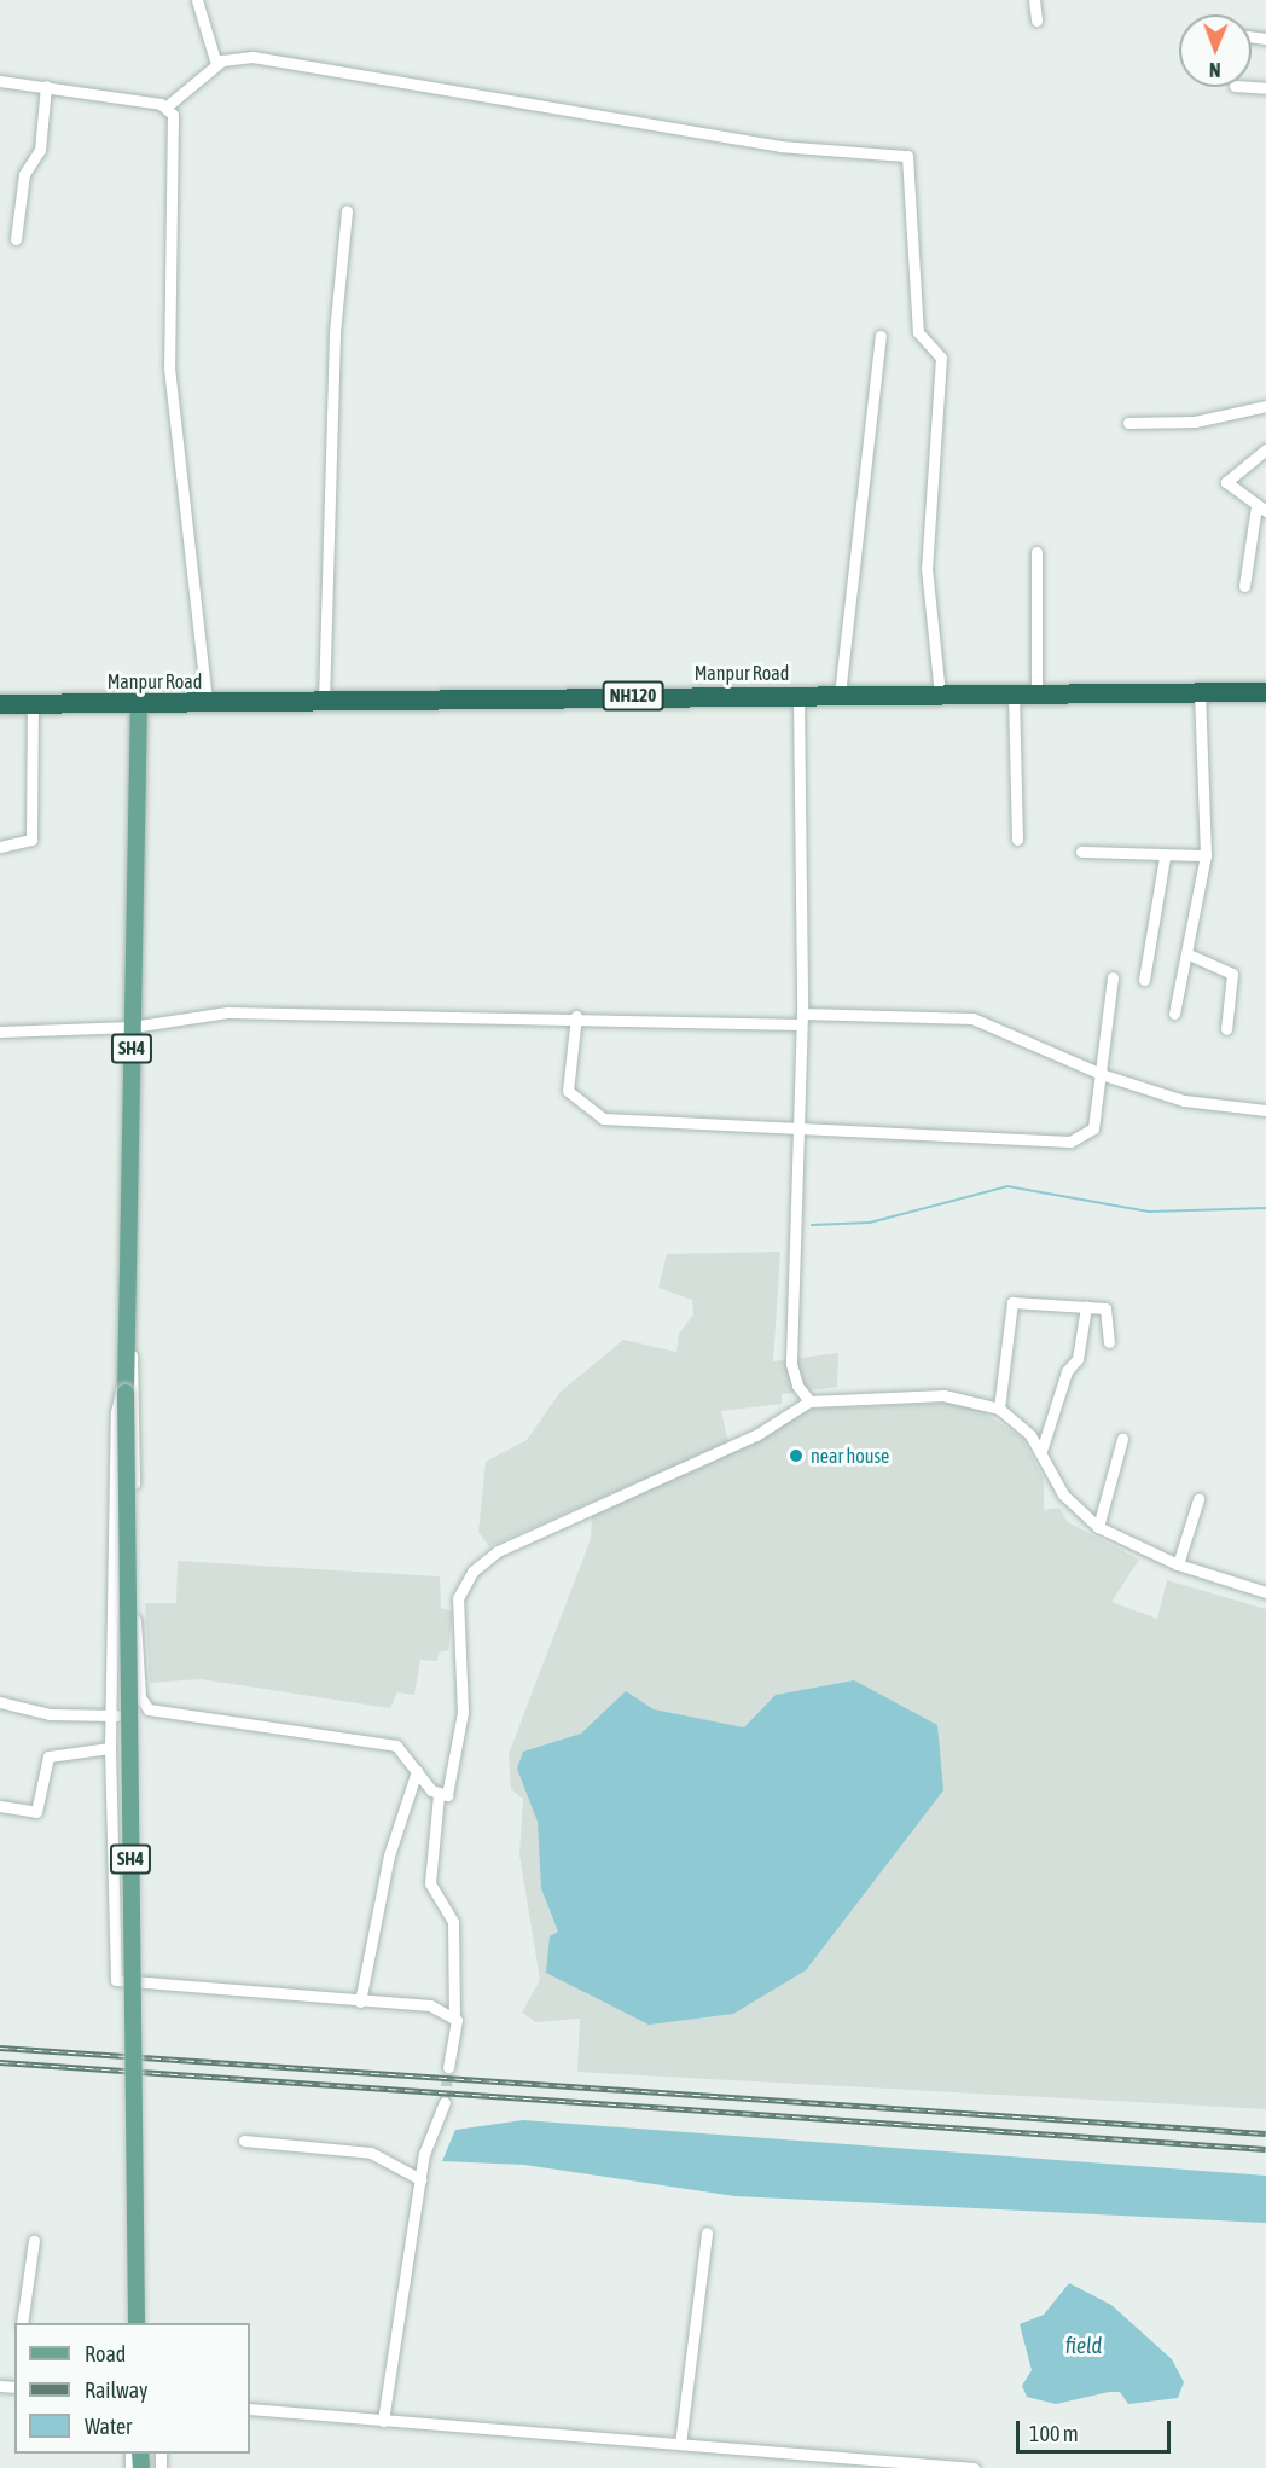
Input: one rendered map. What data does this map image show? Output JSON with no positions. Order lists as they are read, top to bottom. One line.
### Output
{"streets":{"highway":["Manpur Road","NH120"],"main road":["SH4"]},"crossings":[["Manpur Road","SH4"]],"water":["field"],"places":["near house"],"legend":["Road","Railway","Water"],"scale_bar":"100 m","north":"bottom"}
